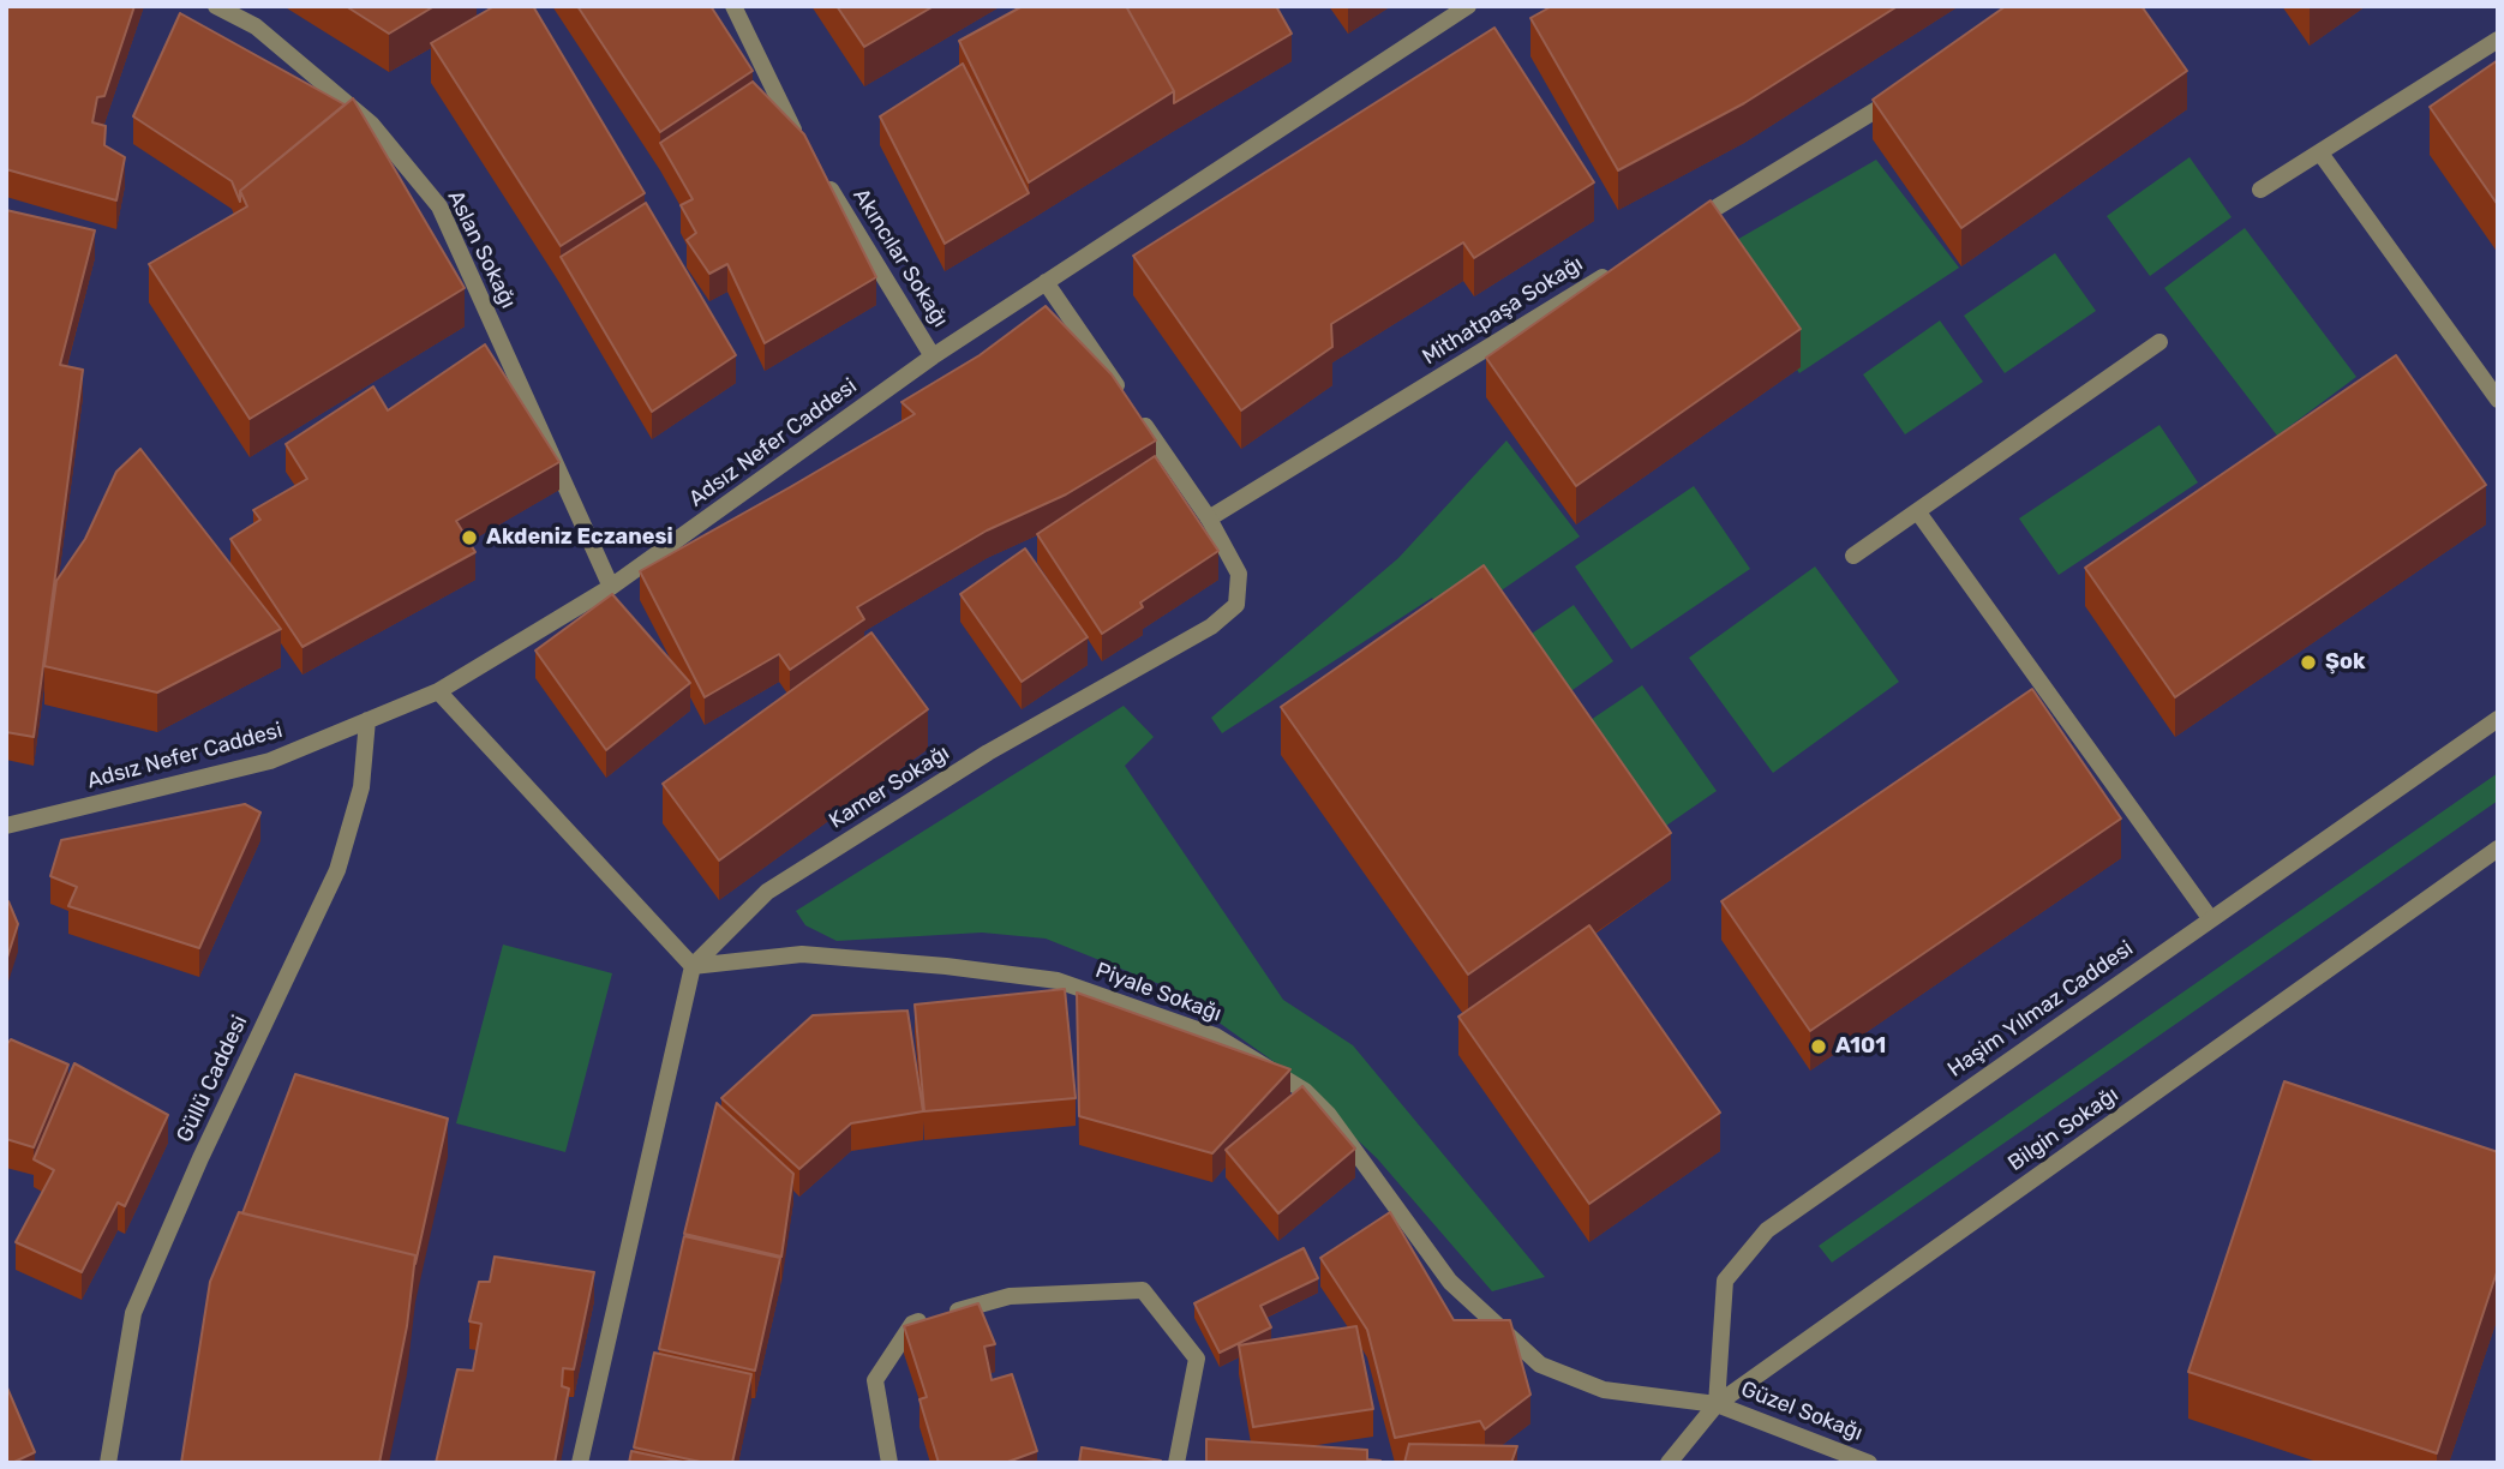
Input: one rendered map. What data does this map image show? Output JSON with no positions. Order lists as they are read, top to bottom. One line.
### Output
{"streets":{"street":["Aslan Sokağı","Akıncılar Sokağı","Mithatpaşa Sokağı","Adsız Nefer Caddesi","Kamer Sokağı","Piyale Sokağı","Haşim Yılmaz Caddesi","Güllü Caddesi","Bilgin Sokağı","Güzel Sokağı"]},"crossings":[["Aslan Sokağı","Adsız Nefer Caddesi"],["Akıncılar Sokağı","Adsız Nefer Caddesi"],["Mithatpaşa Sokağı","Kamer Sokağı"],["Adsız Nefer Caddesi","Kamer Sokağı"],["Adsız Nefer Caddesi","Güllü Caddesi"],["Kamer Sokağı","Piyale Sokağı"],["Piyale Sokağı","Haşim Yılmaz Caddesi"],["Piyale Sokağı","Bilgin Sokağı"],["Piyale Sokağı","Güzel Sokağı"],["Haşim Yılmaz Caddesi","Bilgin Sokağı"],["Haşim Yılmaz Caddesi","Güzel Sokağı"],["Bilgin Sokağı","Güzel Sokağı"]],"places":["Akdeniz Eczanesi","Şok","A101"]}
